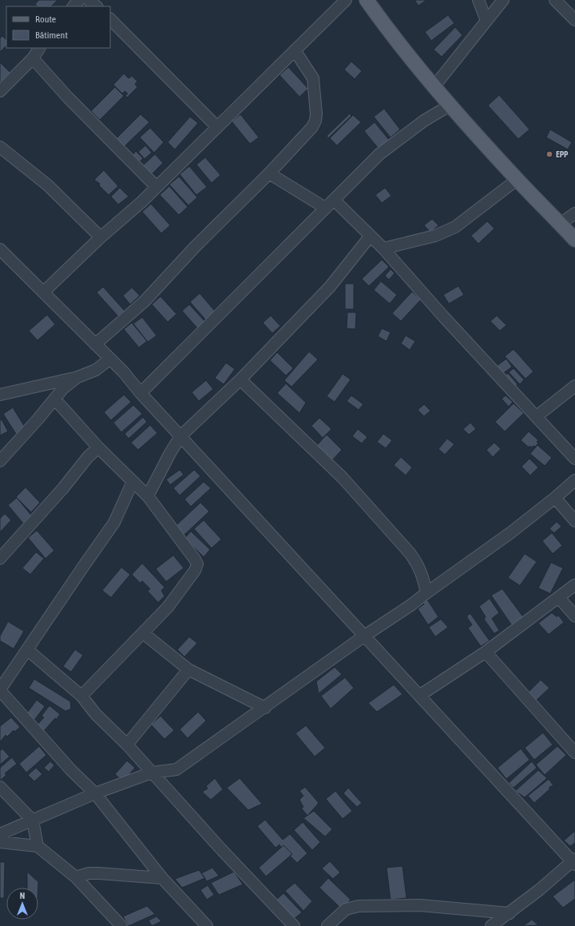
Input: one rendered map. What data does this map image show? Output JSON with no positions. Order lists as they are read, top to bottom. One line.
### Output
{"places":["EPP"],"legend":["Route","Bâtiment"],"north":"top"}
